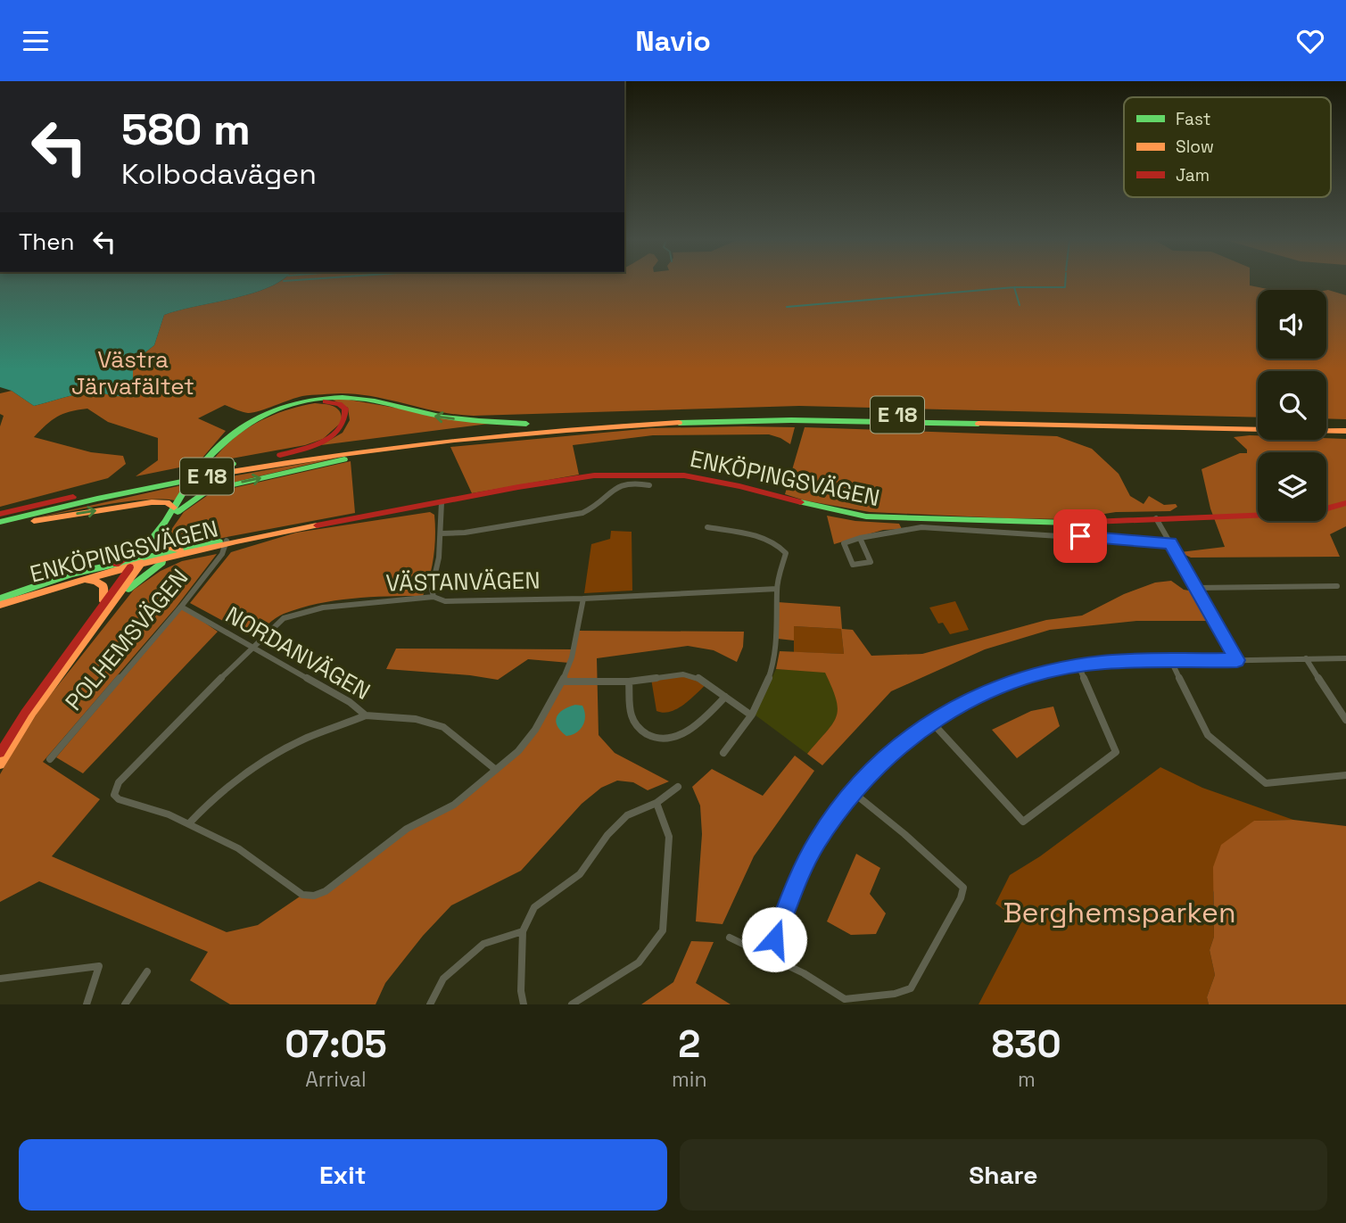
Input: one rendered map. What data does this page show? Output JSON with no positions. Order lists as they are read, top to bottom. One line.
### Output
{"streets":{"main road":["E 18","ENKÖPINGSVÄGEN"],"street":["VÄSTANVÄGEN","POLHEMSVÄGEN","NORDANVÄGEN"]},"crossings":[["ENKÖPINGSVÄGEN","POLHEMSVÄGEN"],["VÄSTANVÄGEN","NORDANVÄGEN"],["POLHEMSVÄGEN","NORDANVÄGEN"]],"parks":["Västra Järvafältet","Berghemsparken"],"legend":["Fast","Slow","Jam"],"page":{"header":"Navio","turn":["580 m","Kolbodavägen"],"then":"Then","eta":["07:05","Arrival","2","min","830","m"],"buttons":["Exit","Share"]}}
